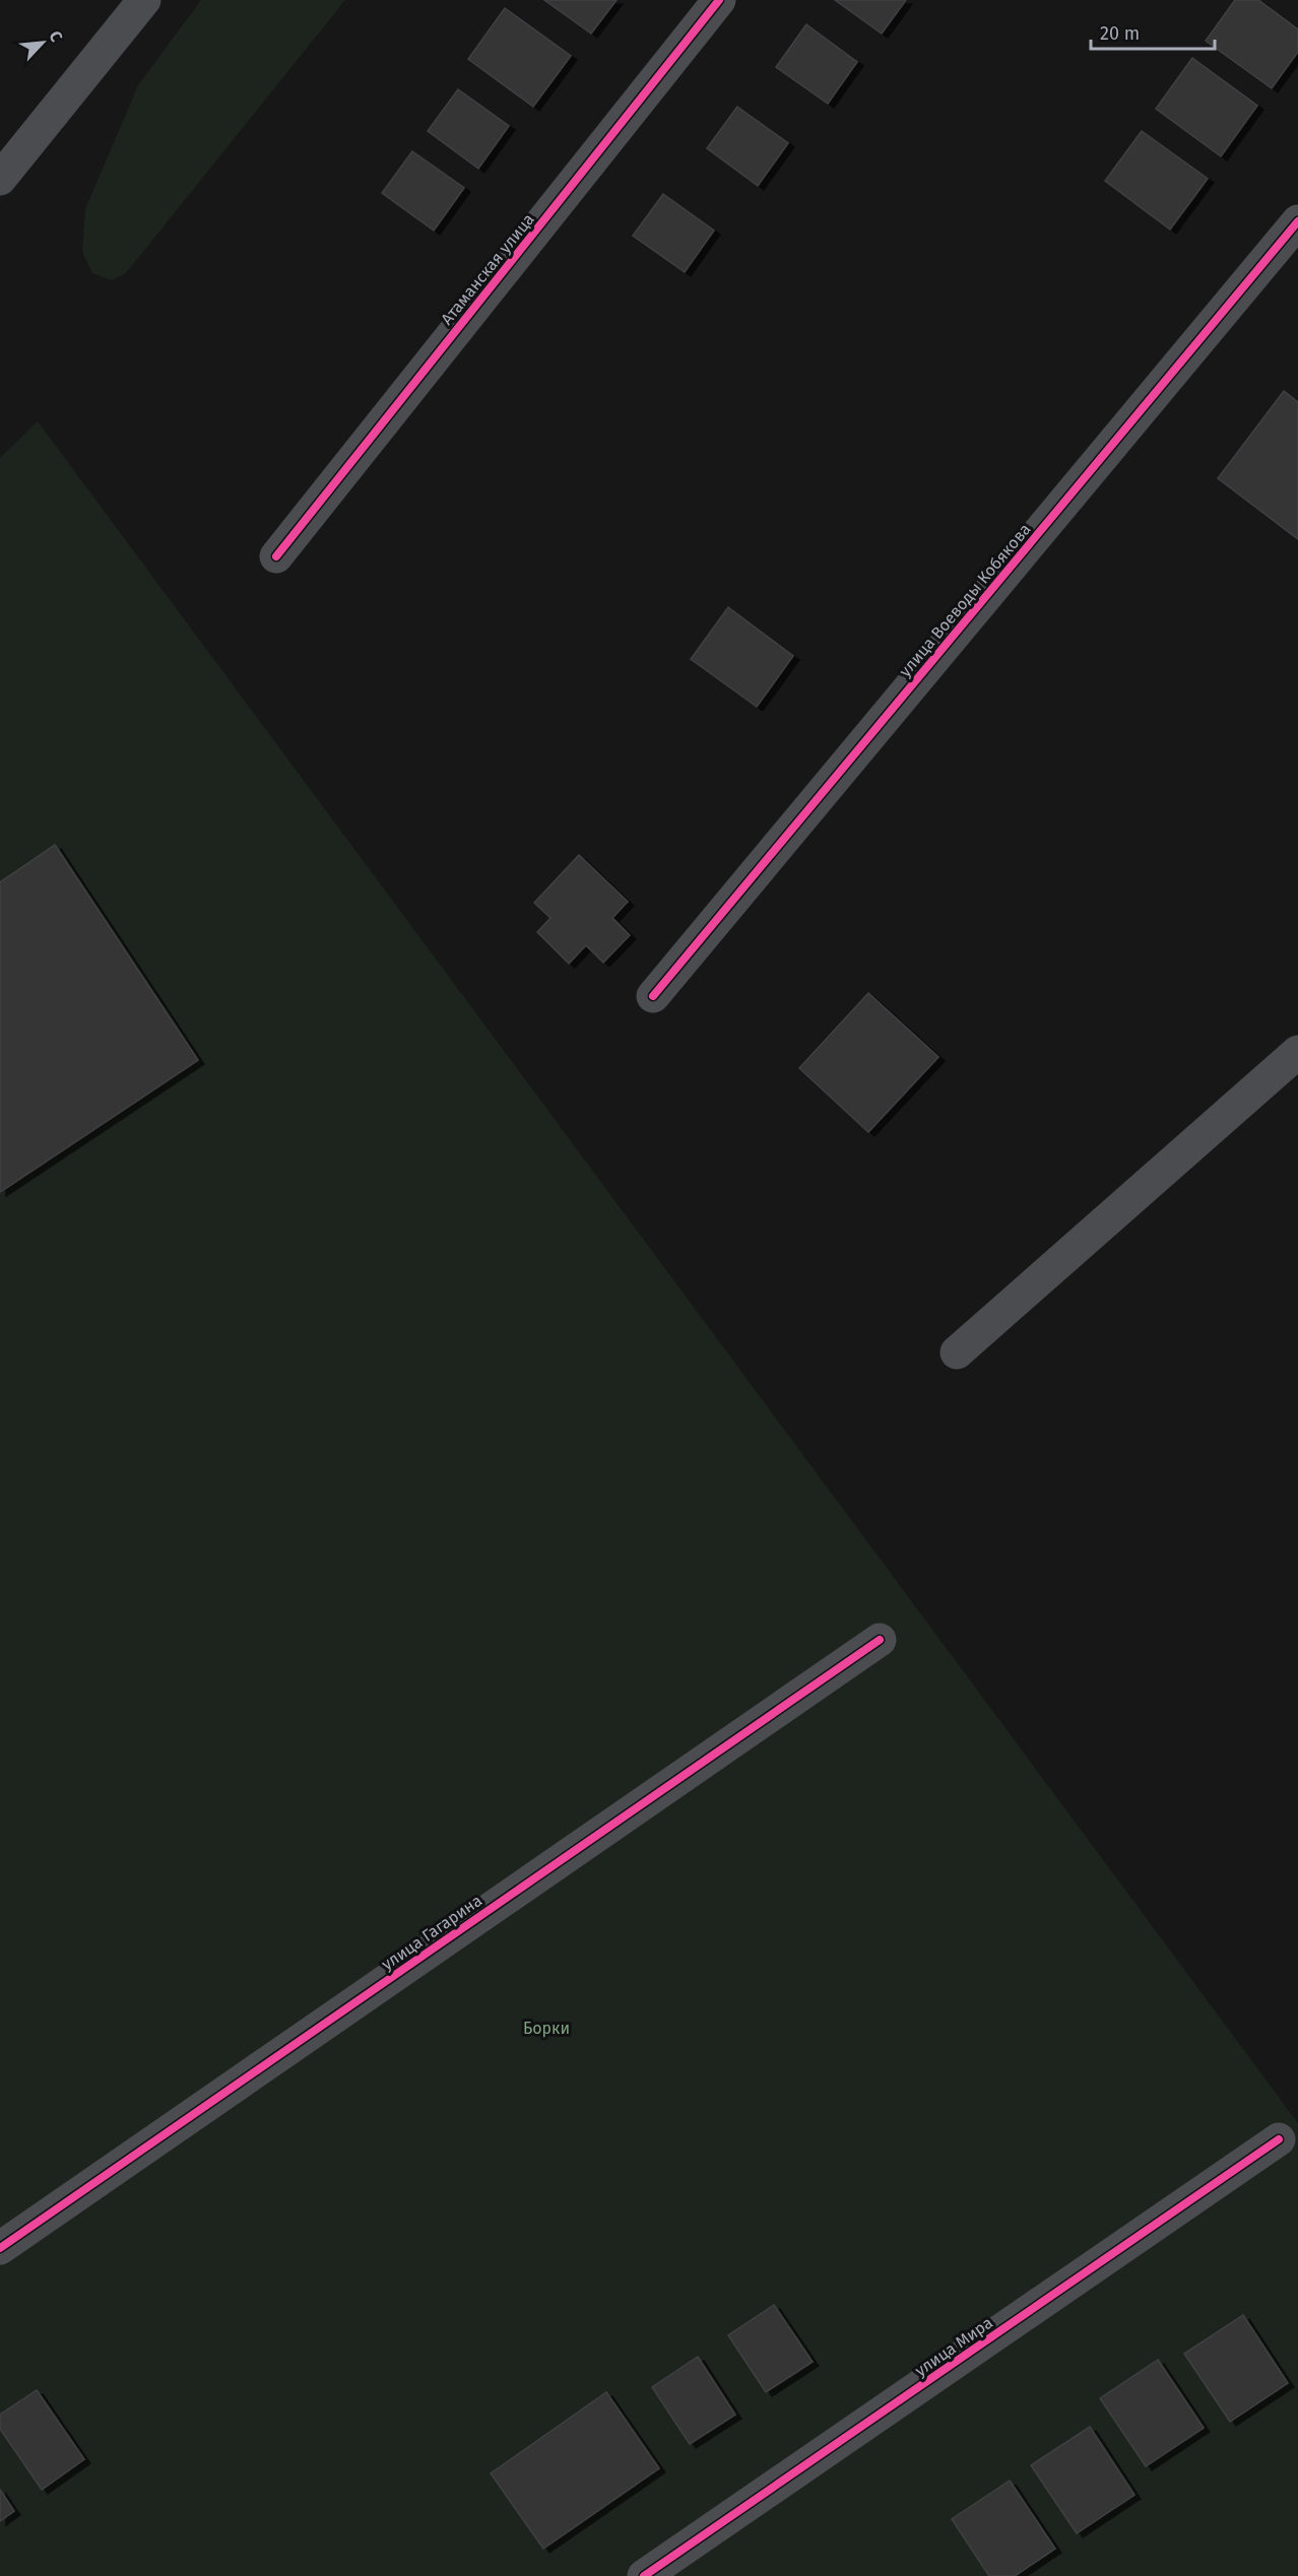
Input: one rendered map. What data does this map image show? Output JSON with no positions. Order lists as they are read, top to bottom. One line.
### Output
{"streets":{"street":["Атаманская улица","улица Воеводы Кобякова","улица Гагарина","улица Мира"]},"parks":["Борки"],"scale_bar":"20 m","north":"top right"}
